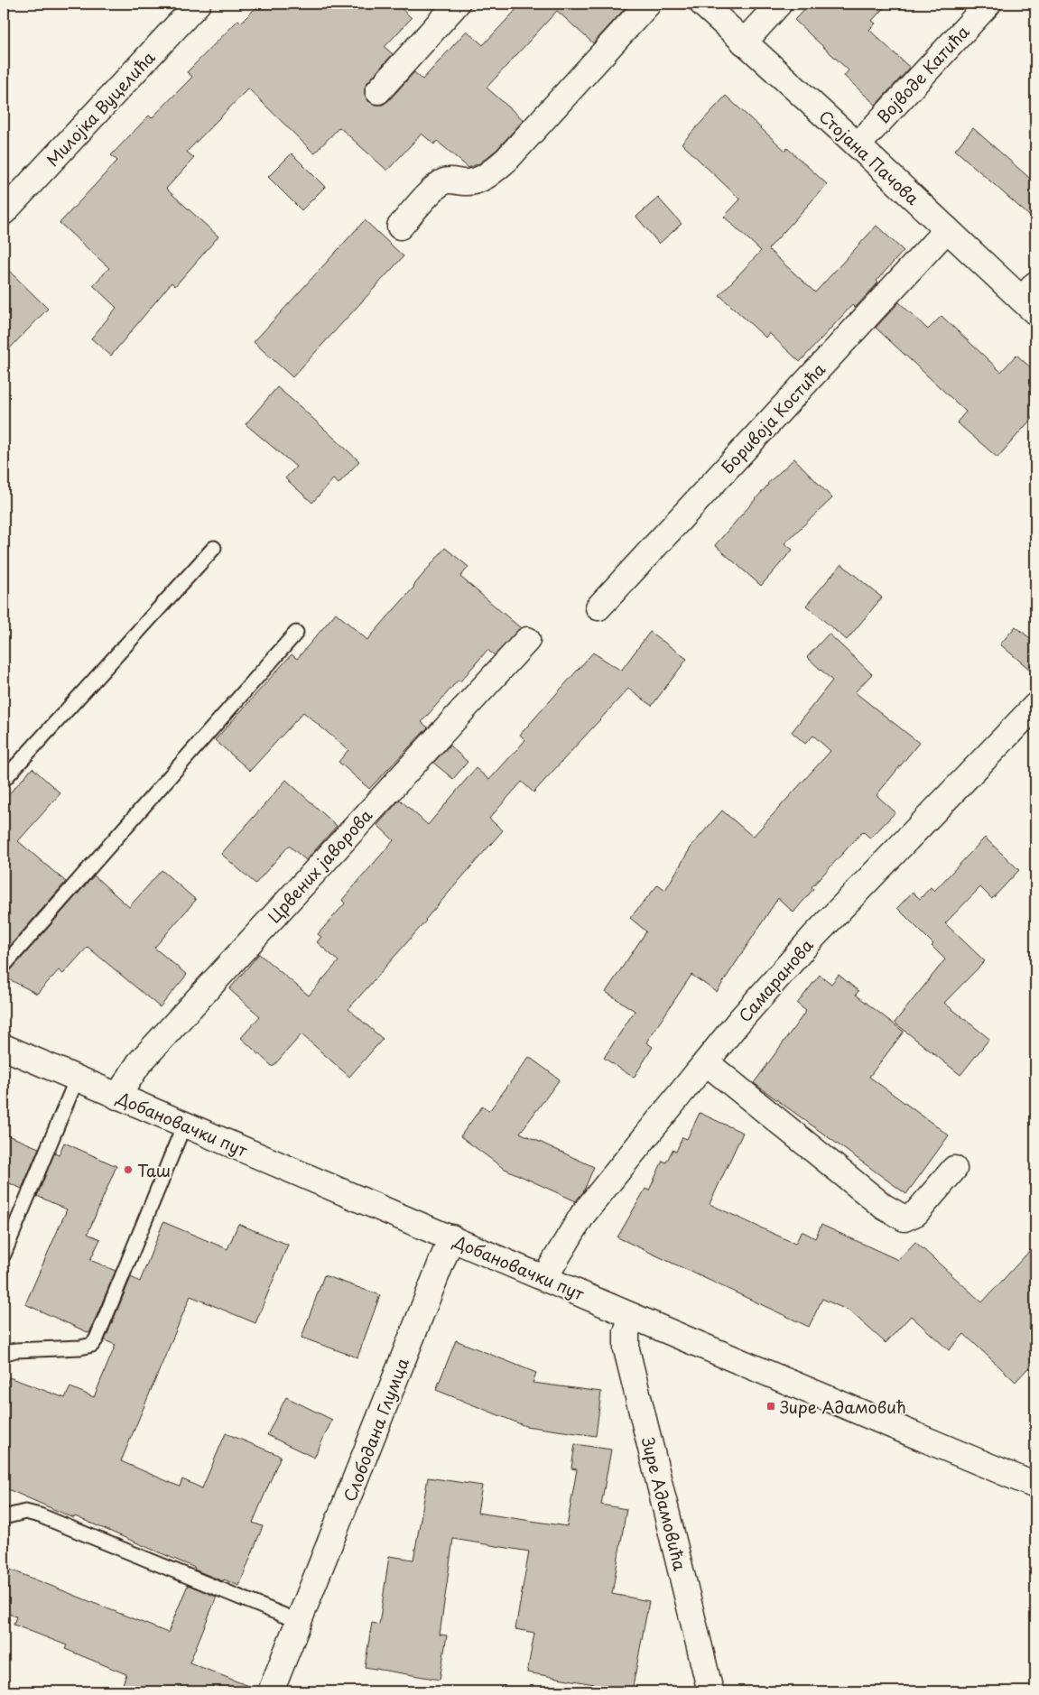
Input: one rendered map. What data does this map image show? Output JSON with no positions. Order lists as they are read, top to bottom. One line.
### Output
{"streets":{"street":["Војводе Катића","Милојка Вуцелића","Стојана Пачова","Боривоја Костића","Црвених јаворова","Самаранова","Добановачки пут","Слободана Глумца","Зире Адамовића"]},"crossings":[["Војводе Катића","Стојана Пачова"],["Стојана Пачова","Боривоја Костића"],["Црвених јаворова","Добановачки пут"],["Самаранова","Добановачки пут"],["Добановачки пут","Слободана Глумца"],["Добановачки пут","Зире Адамовића"]],"places":{"other":["Таш"],"transit":["Зире Адамовић"]}}
